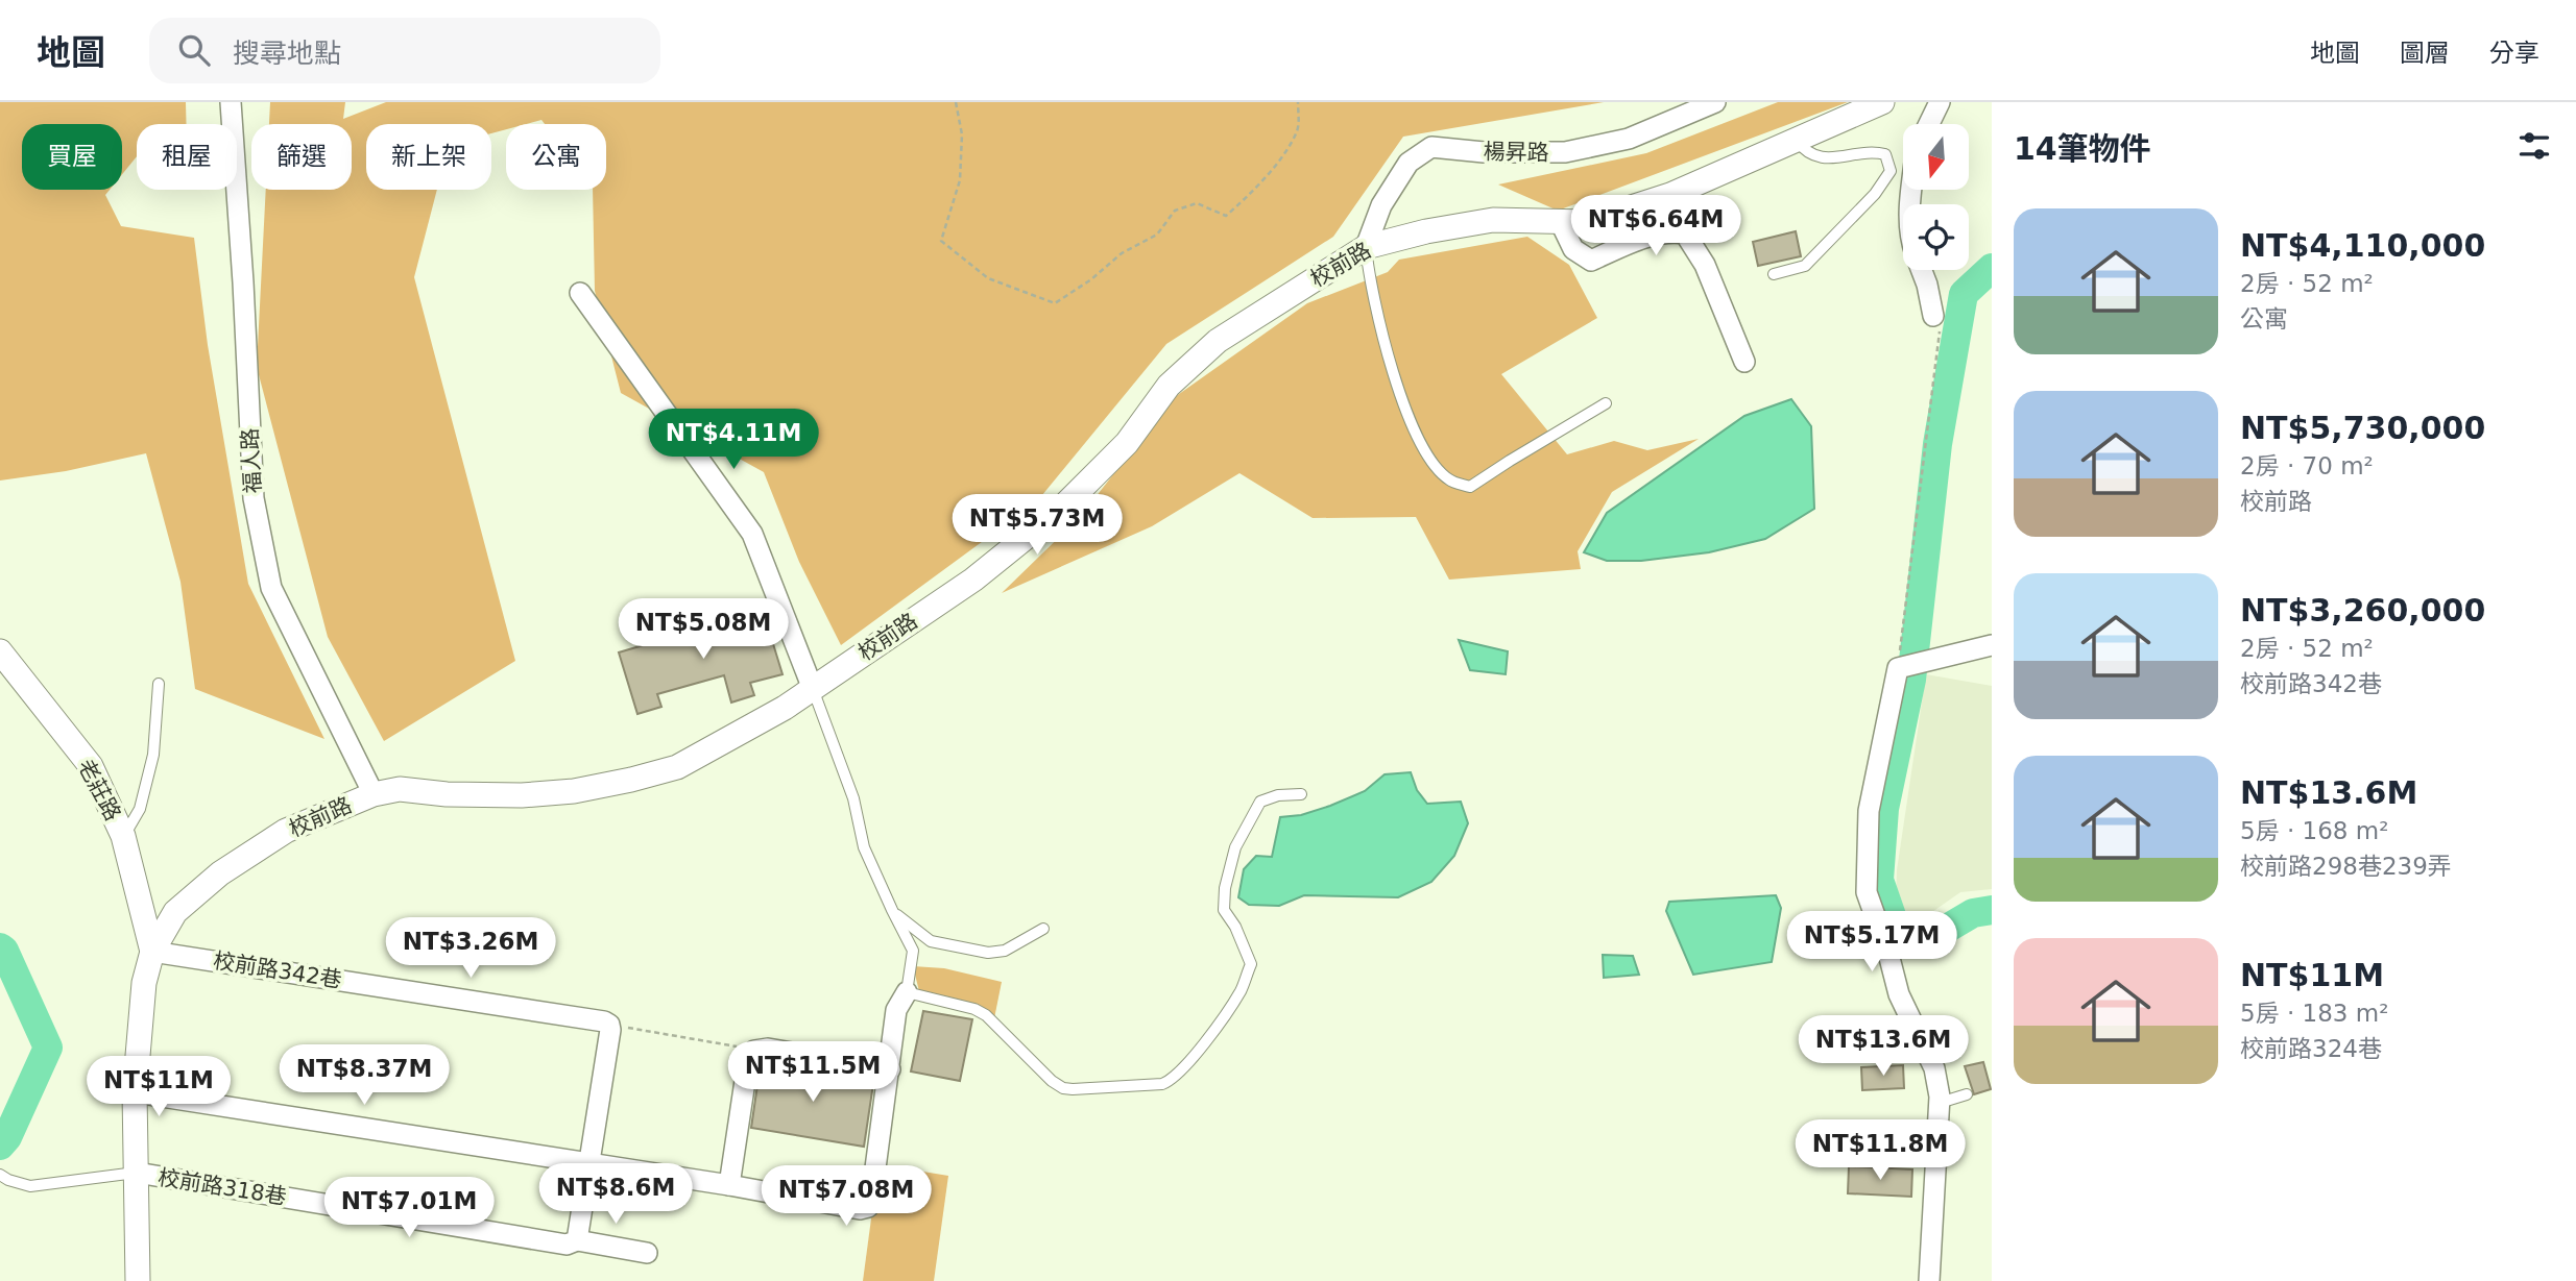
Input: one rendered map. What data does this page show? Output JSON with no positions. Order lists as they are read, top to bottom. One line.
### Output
{"streets":{"street":["楊昇路","校前路","福人路","老莊路","校前路342巷","校前路318巷"]},"crossings":[["楊昇路","校前路"],["校前路","福人路"],["校前路","老莊路"],["校前路","校前路342巷"],["校前路","校前路318巷"],["老莊路","校前路342巷"]],"north":"bottom","page":{"header":"地圖","search":"搜尋地點","nav":["地圖","圖層","分享"],"heading":"14筆物件","chip":["買屋","租屋","篩選","新上架","公寓"],"list":[{"name":"NT$4,110,000","note":"2房 · 52 m² · 公寓"},{"name":"NT$5,730,000","note":"2房 · 70 m² · 校前路"},{"name":"NT$3,260,000","note":"2房 · 52 m² · 校前路342巷"},{"name":"NT$13.6M","note":"5房 · 168 m² · 校前路298巷239弄"},{"name":"NT$11M","note":"5房 · 183 m² · 校前路324巷"}],"price":["NT$6.64M","NT$4.11M","NT$5.73M","NT$5.08M","NT$5.17M","NT$3.26M","NT$13.6M","NT$11.5M","NT$8.37M","NT$11M","NT$11.8M","NT$8.6M","NT$7.08M","NT$7.01M"]}}
